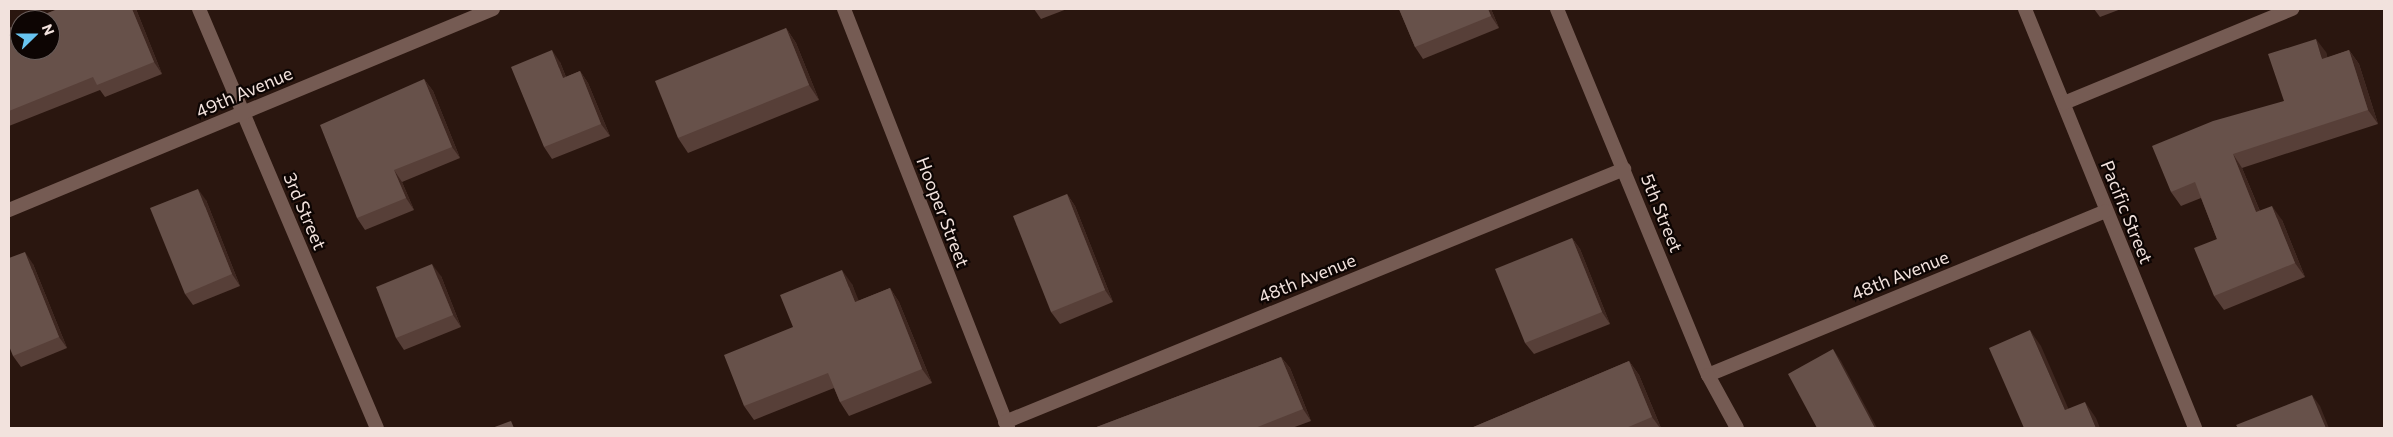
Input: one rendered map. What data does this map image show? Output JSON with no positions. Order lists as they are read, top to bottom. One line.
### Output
{"streets":{"street":["49th Avenue","3rd Street","Hooper Street","Pacific Street","5th Street","48th Avenue"]},"crossings":[["49th Avenue","3rd Street"],["Hooper Street","48th Avenue"],["Pacific Street","48th Avenue"],["5th Street","48th Avenue"]],"north":"right"}
